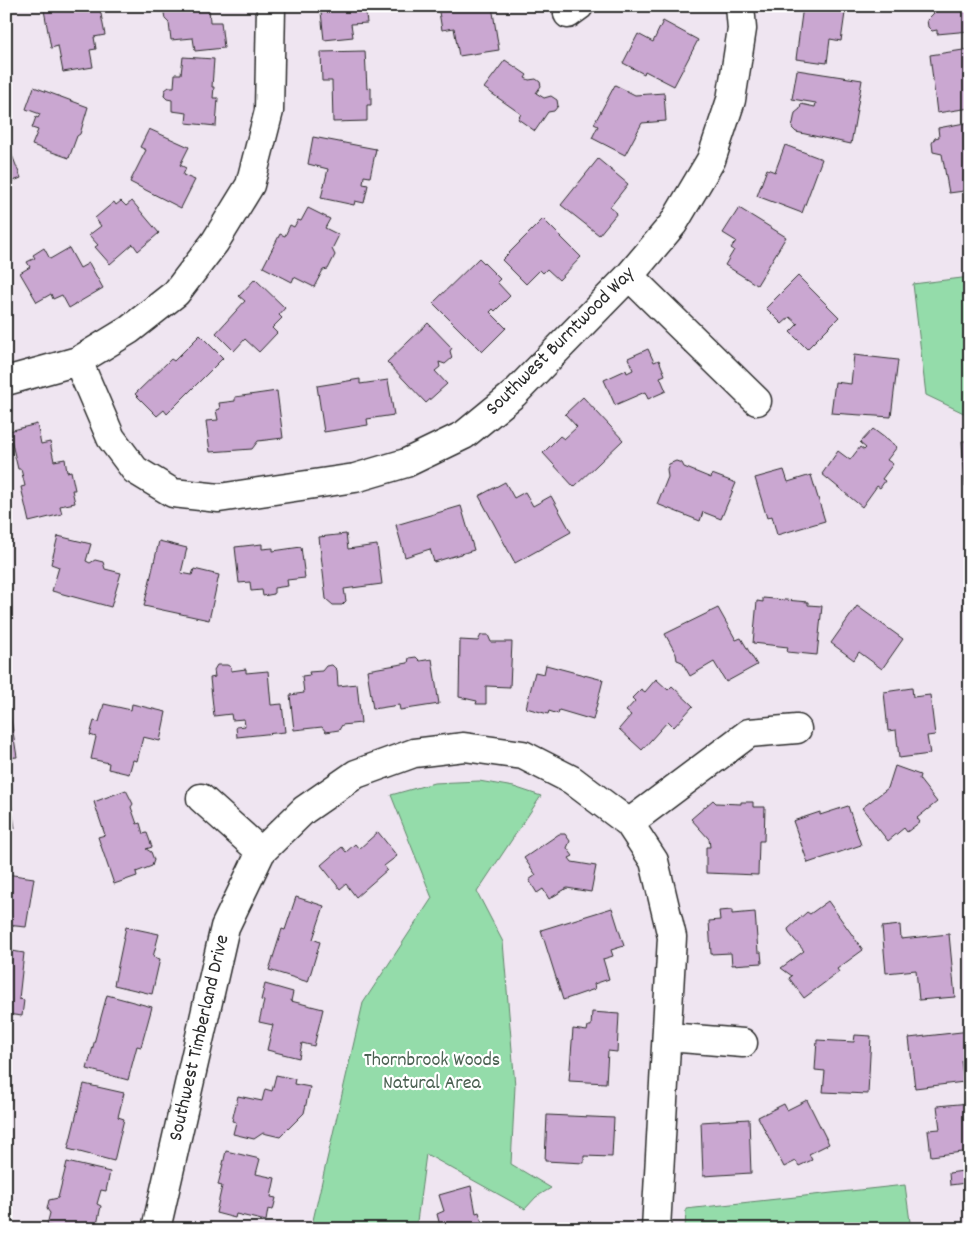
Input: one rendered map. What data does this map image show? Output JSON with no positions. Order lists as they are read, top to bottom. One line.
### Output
{"streets":{"street":["Southwest Burntwood Way","Southwest Timberland Drive"]},"parks":["Thornbrook Woods Natural Area"]}
